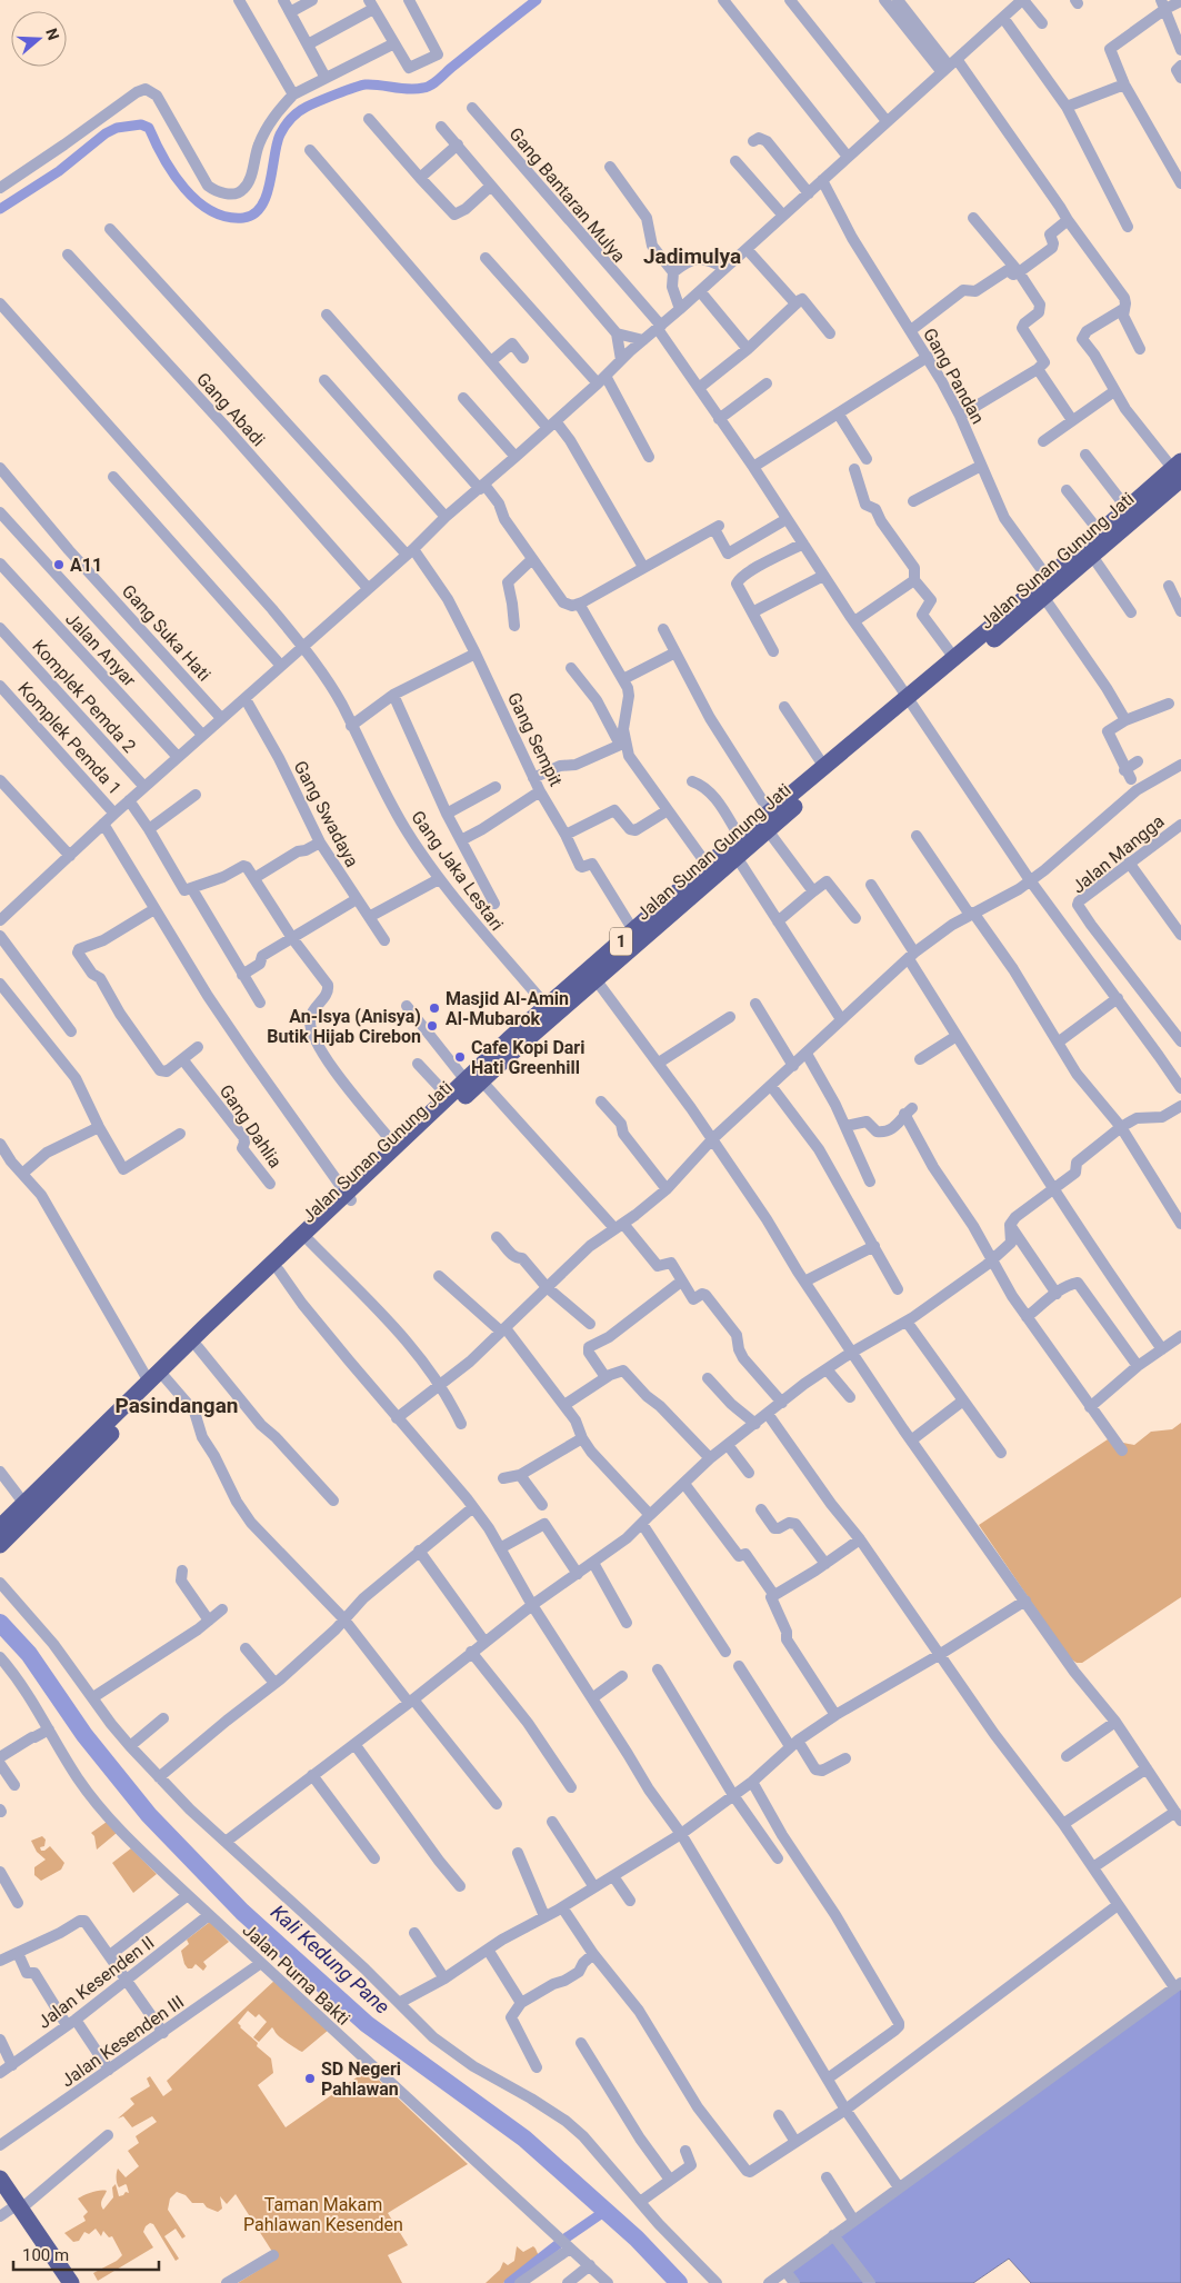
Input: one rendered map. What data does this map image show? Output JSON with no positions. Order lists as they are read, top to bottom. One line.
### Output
{"streets":{"highway":["Jalan Sunan Gunung Jati","1"],"street":["Gang Bantaran Mulya","Gang Pandan","Gang Abadi","Gang Suka Hati","Jalan Anyar","Komplek Pemda 2","Komplek Pemda 1","Gang Sempit","Gang Swadaya","Jalan Mangga","Gang Jaka Lestari","Gang Dahlia","Jalan Purna Bakti","Jalan Kesenden II","Jalan Kesenden III"]},"crossings":[["Gang Bantaran Mulya","Jalan Sunan Gunung Jati"],["Gang Bantaran Mulya","1"],["Gang Pandan","Jalan Sunan Gunung Jati"],["Gang Pandan","1"],["Jalan Sunan Gunung Jati","1"],["Gang Sempit","1"],["Gang Jaka Lestari","1"],["Jalan Purna Bakti","Jalan Kesenden II"],["Jalan Purna Bakti","Jalan Kesenden III"]],"districts":["Jadimulya","Pasindangan"],"water":["Kali Kedung Pane"],"parks":["Taman Makam Pahlawan Kesenden"],"places":["A11","Masjid Al-Amin Al-Mubarok","An-Isya (Anisya) Butik Hijab Cirebon","Cafe Kopi Dari Hati Greenhill","SD Negeri Pahlawan"],"scale_bar":"100 m","north":"right"}
